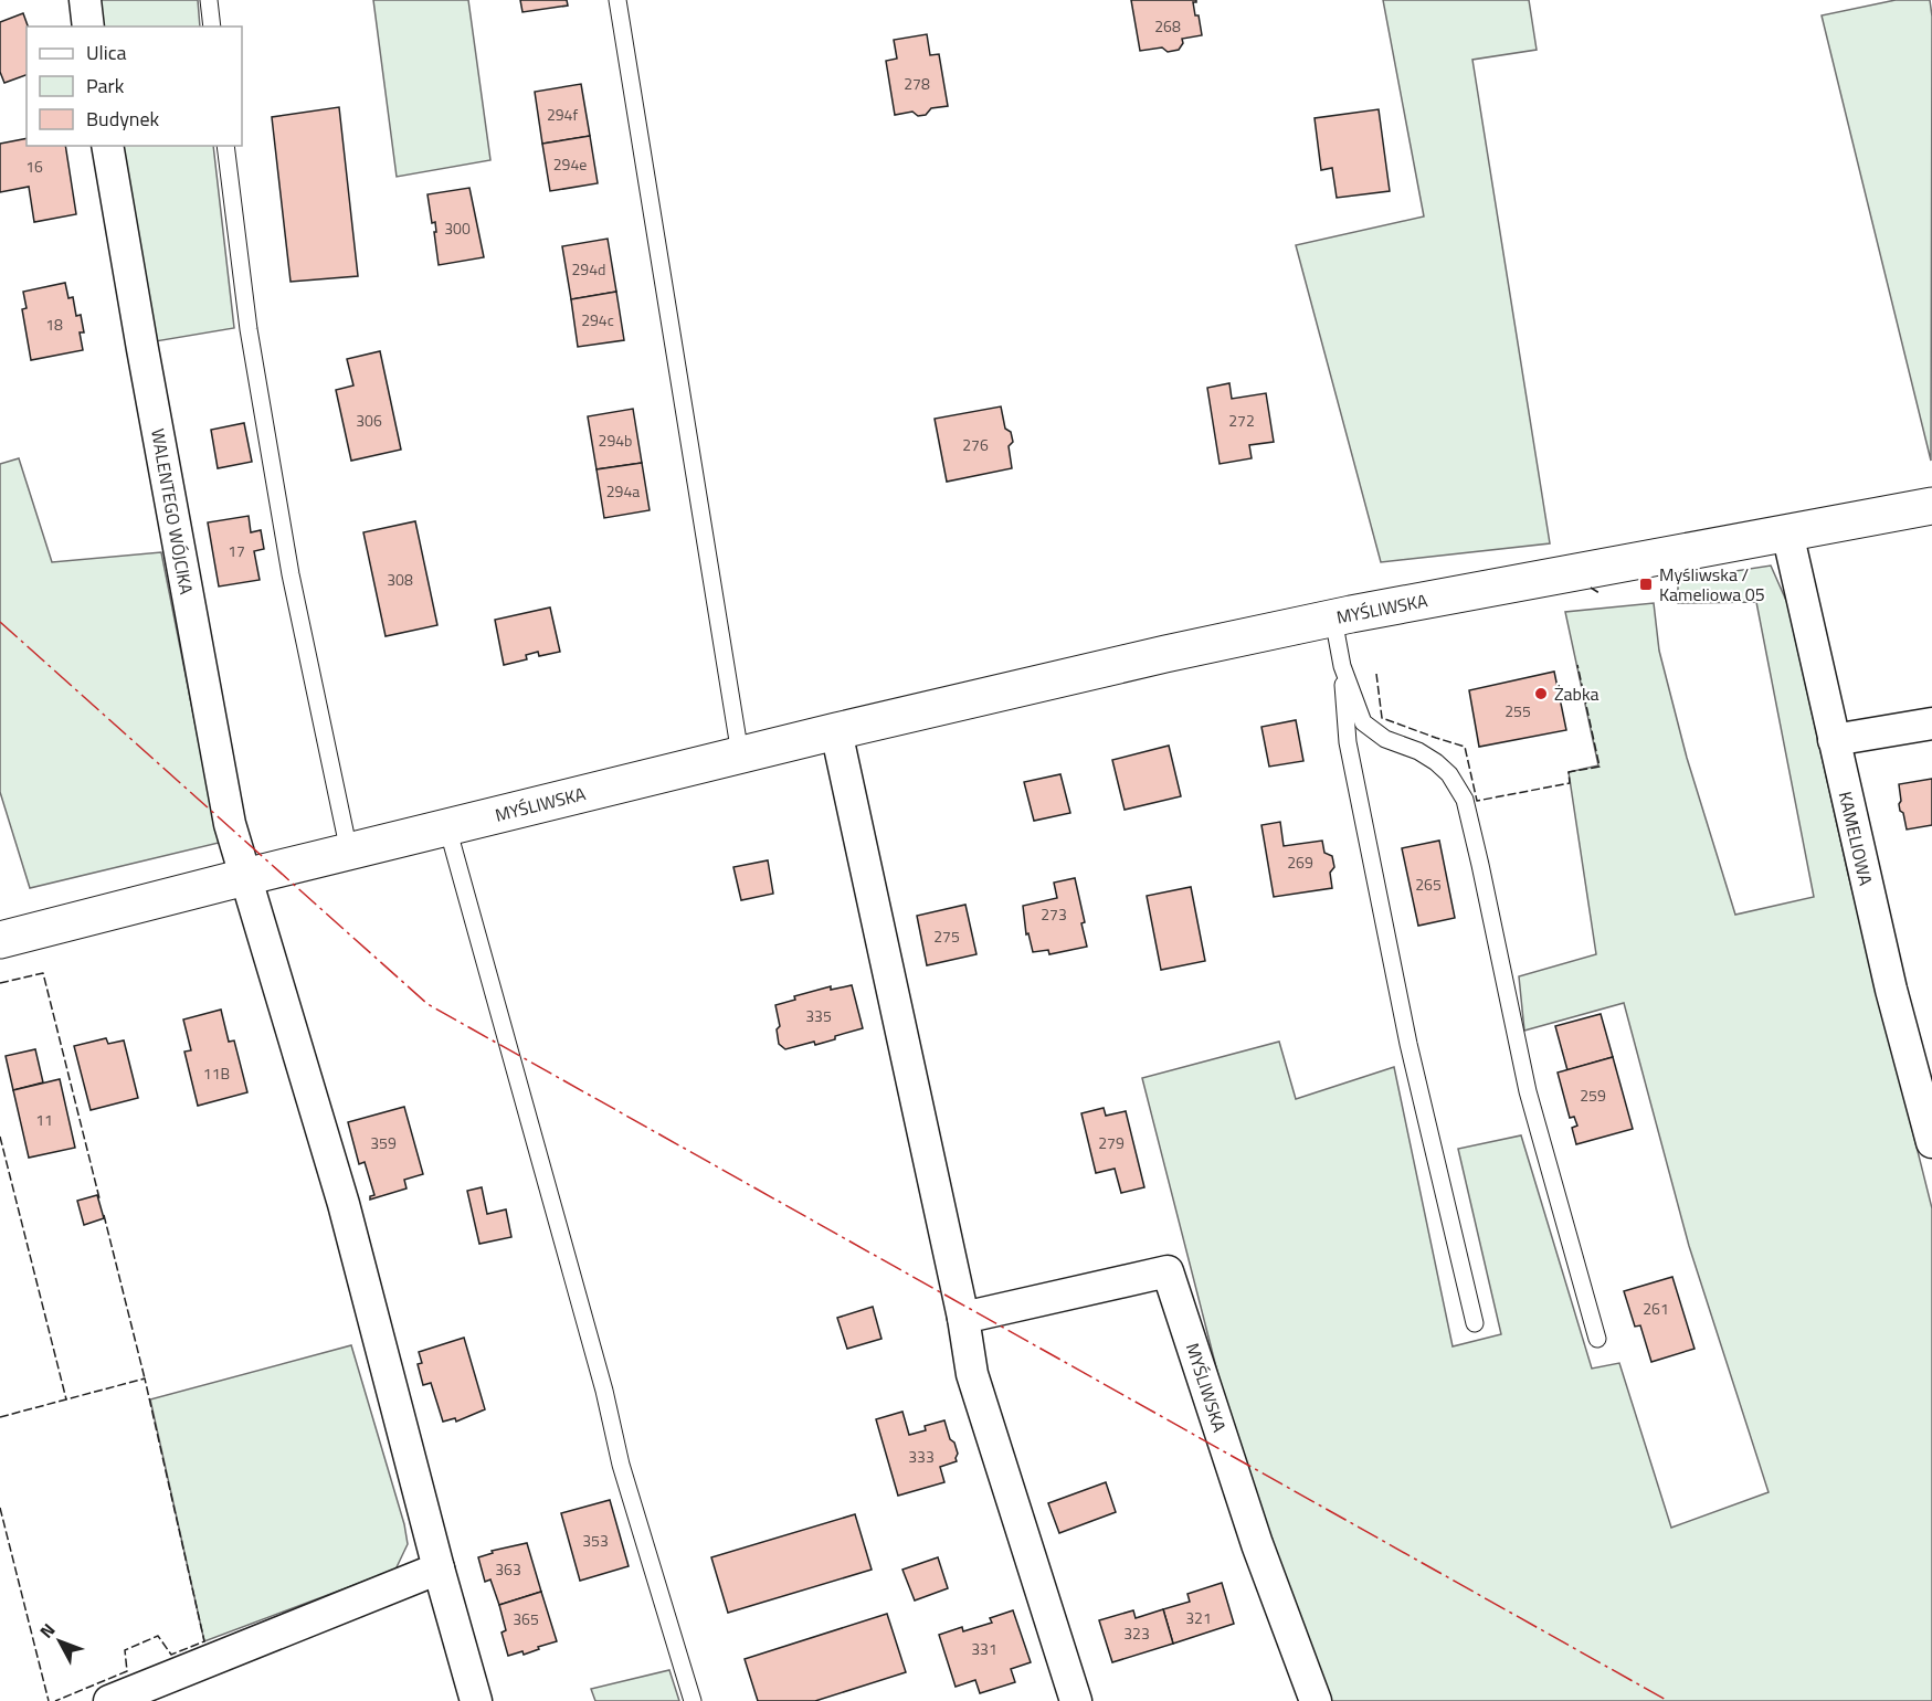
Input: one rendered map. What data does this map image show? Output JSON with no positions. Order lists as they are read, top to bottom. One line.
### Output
{"streets":{"street":["WALENTEGO WÓJCIKA","MYŚLIWSKA","KAMELIOWA"]},"crossings":[["WALENTEGO WÓJCIKA","MYŚLIWSKA"],["MYŚLIWSKA","KAMELIOWA"]],"places":{"transit":["Myśliwska / Kameliowa 05"],"other":["Żabka"]},"house_numbers":["268","278","294f","294e","16","300","294d","294c","18","306","272","294b","276","294a","17","308","255","269","265","273","275","335","11B","259","11","359","279","261","333","353","363","321","365","323","331"],"legend":["Ulica","Park","Budynek"],"north":"top left"}
